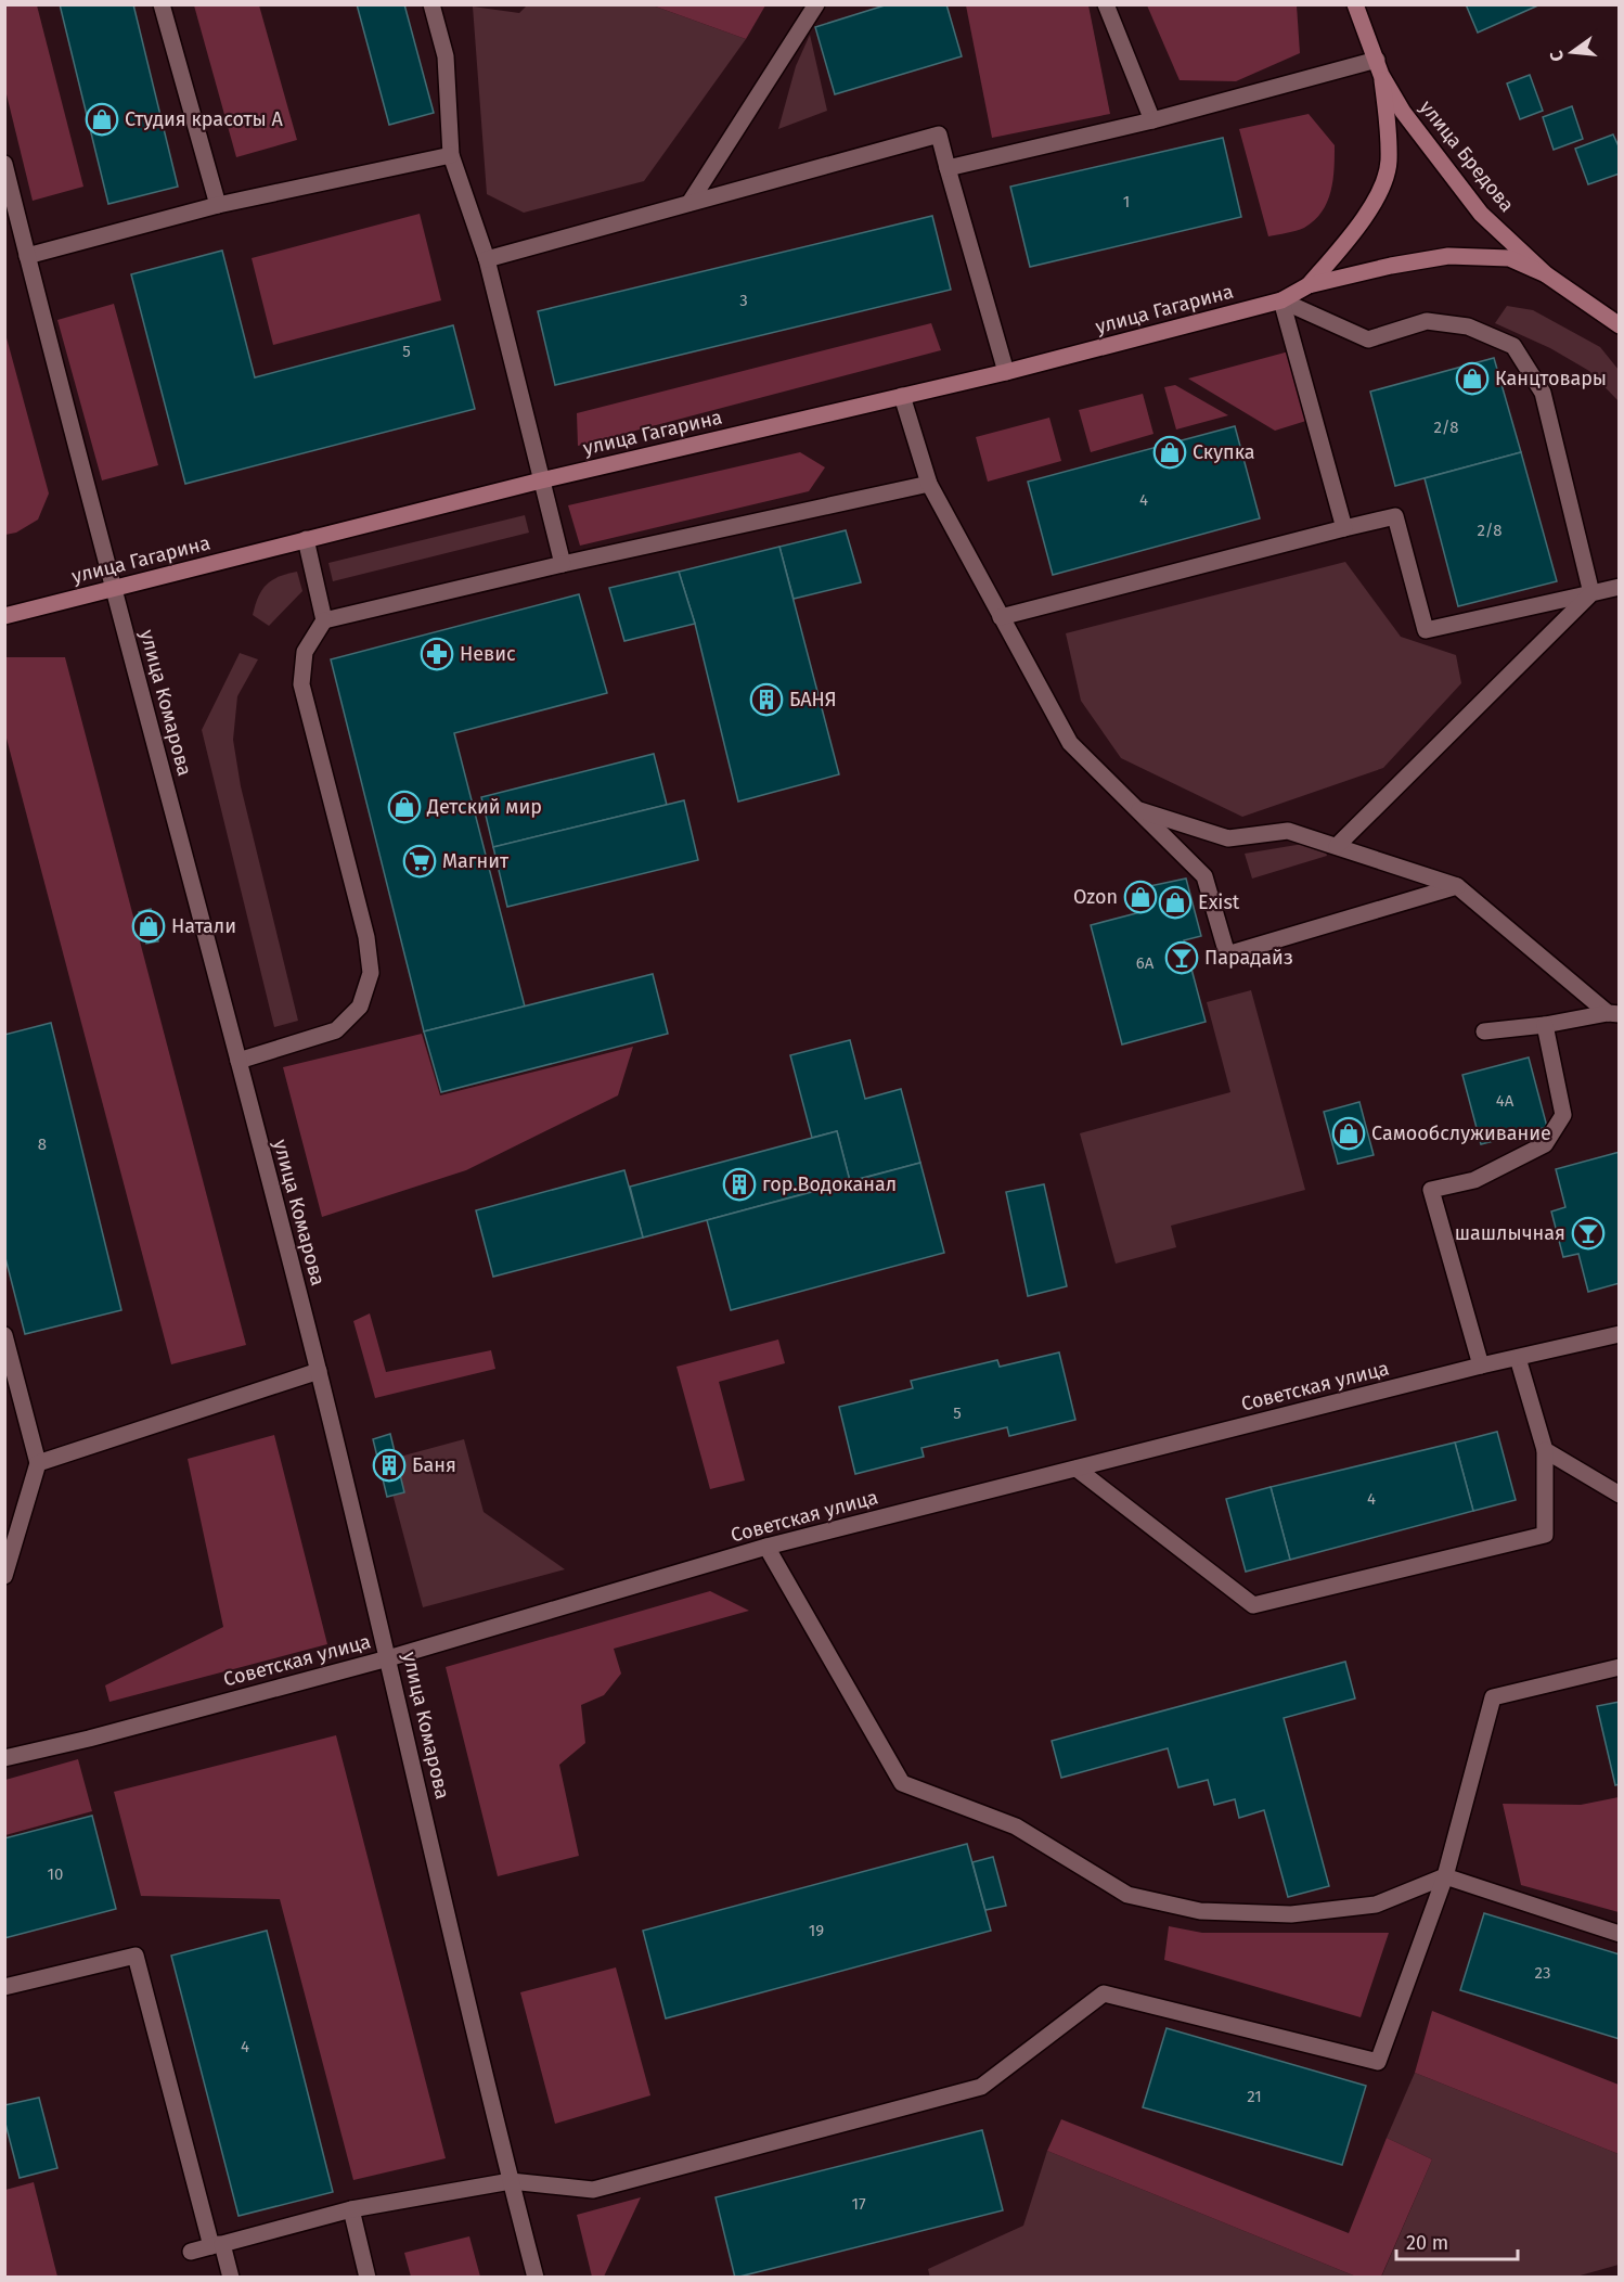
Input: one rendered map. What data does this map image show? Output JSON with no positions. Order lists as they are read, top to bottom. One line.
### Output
{"streets":{"main road":["улица Бредова","улица Гагарина"],"street":["улица Комарова","Советская улица"]},"crossings":[["улица Бредова","улица Гагарина"],["улица Гагарина","улица Комарова"],["улица Комарова","Советская улица"]],"places":{"shop":["Студия красоты А","Канцтовары","Скупка","Детский мир","Ozon","Exist","Натали","Самообслуживание"],"pharmacy":["Невис"],"building":["БАНЯ","гор.Водоканал","Баня"],"supermarket":["Магнит"],"bar":["Парадайз","шашлычная"]},"house_numbers":["1","3","5","2/8","4","2/8","6А","4А","8","5","4","10","19","23","4","21","17"],"scale_bar":"20 m","north":"left"}
